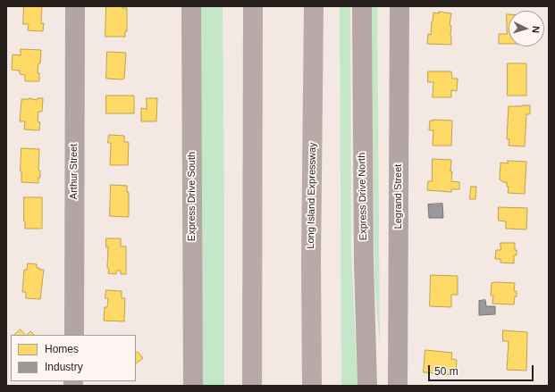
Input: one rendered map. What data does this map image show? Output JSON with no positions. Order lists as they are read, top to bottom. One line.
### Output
{"streets":{"highway":["Long Island Expressway"],"main road":["Express Drive South","Express Drive North"],"street":["Arthur Street","Legrand Street"]},"legend":["Homes","Industry"],"scale_bar":"50 m","north":"right"}
